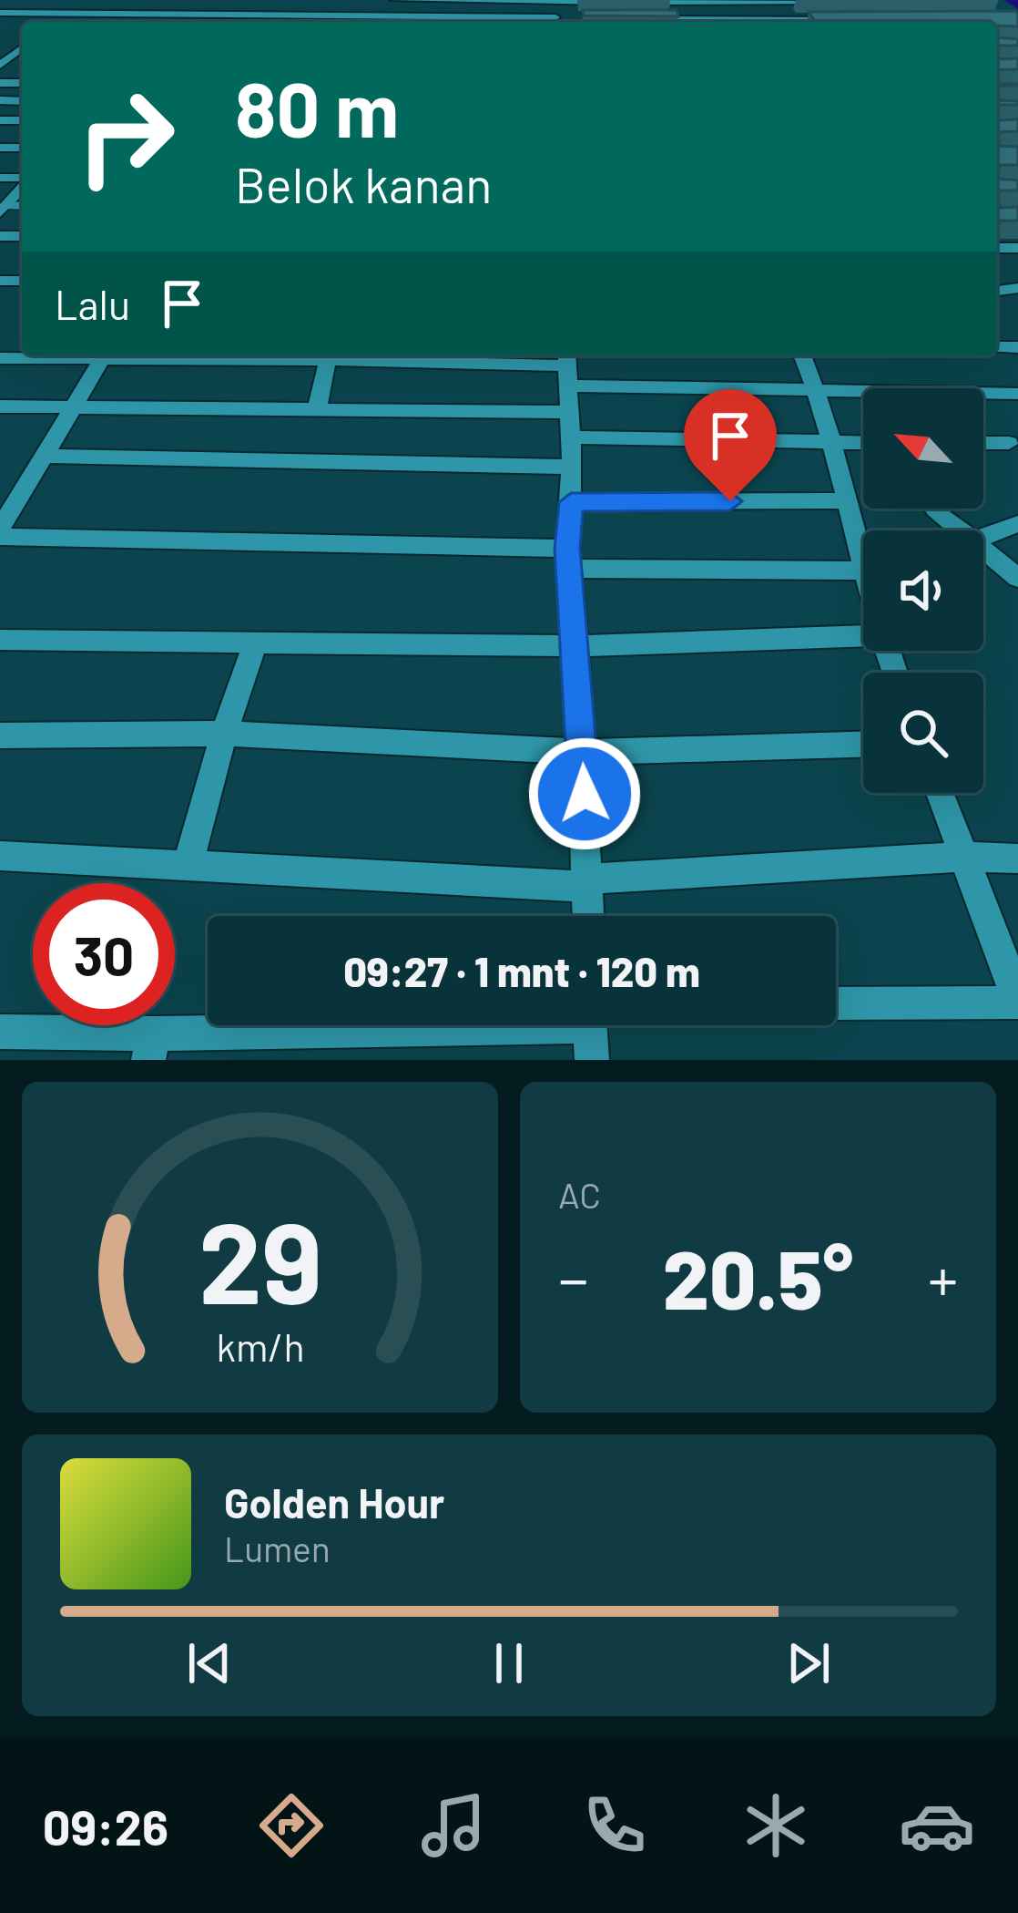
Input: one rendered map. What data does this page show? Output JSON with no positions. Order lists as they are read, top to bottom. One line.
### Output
{"north":"top left","page":{"turn":["80 m","Belok kanan"],"then":"Lalu","limit":"30","trip":"09:27 · 1 mnt · 120 m","tile":"AC","heat":["−","20.5°","+"],"song":["Golden Hour","Lumen"],"tabs":"09:26","gauge":["29","km/h"]}}
